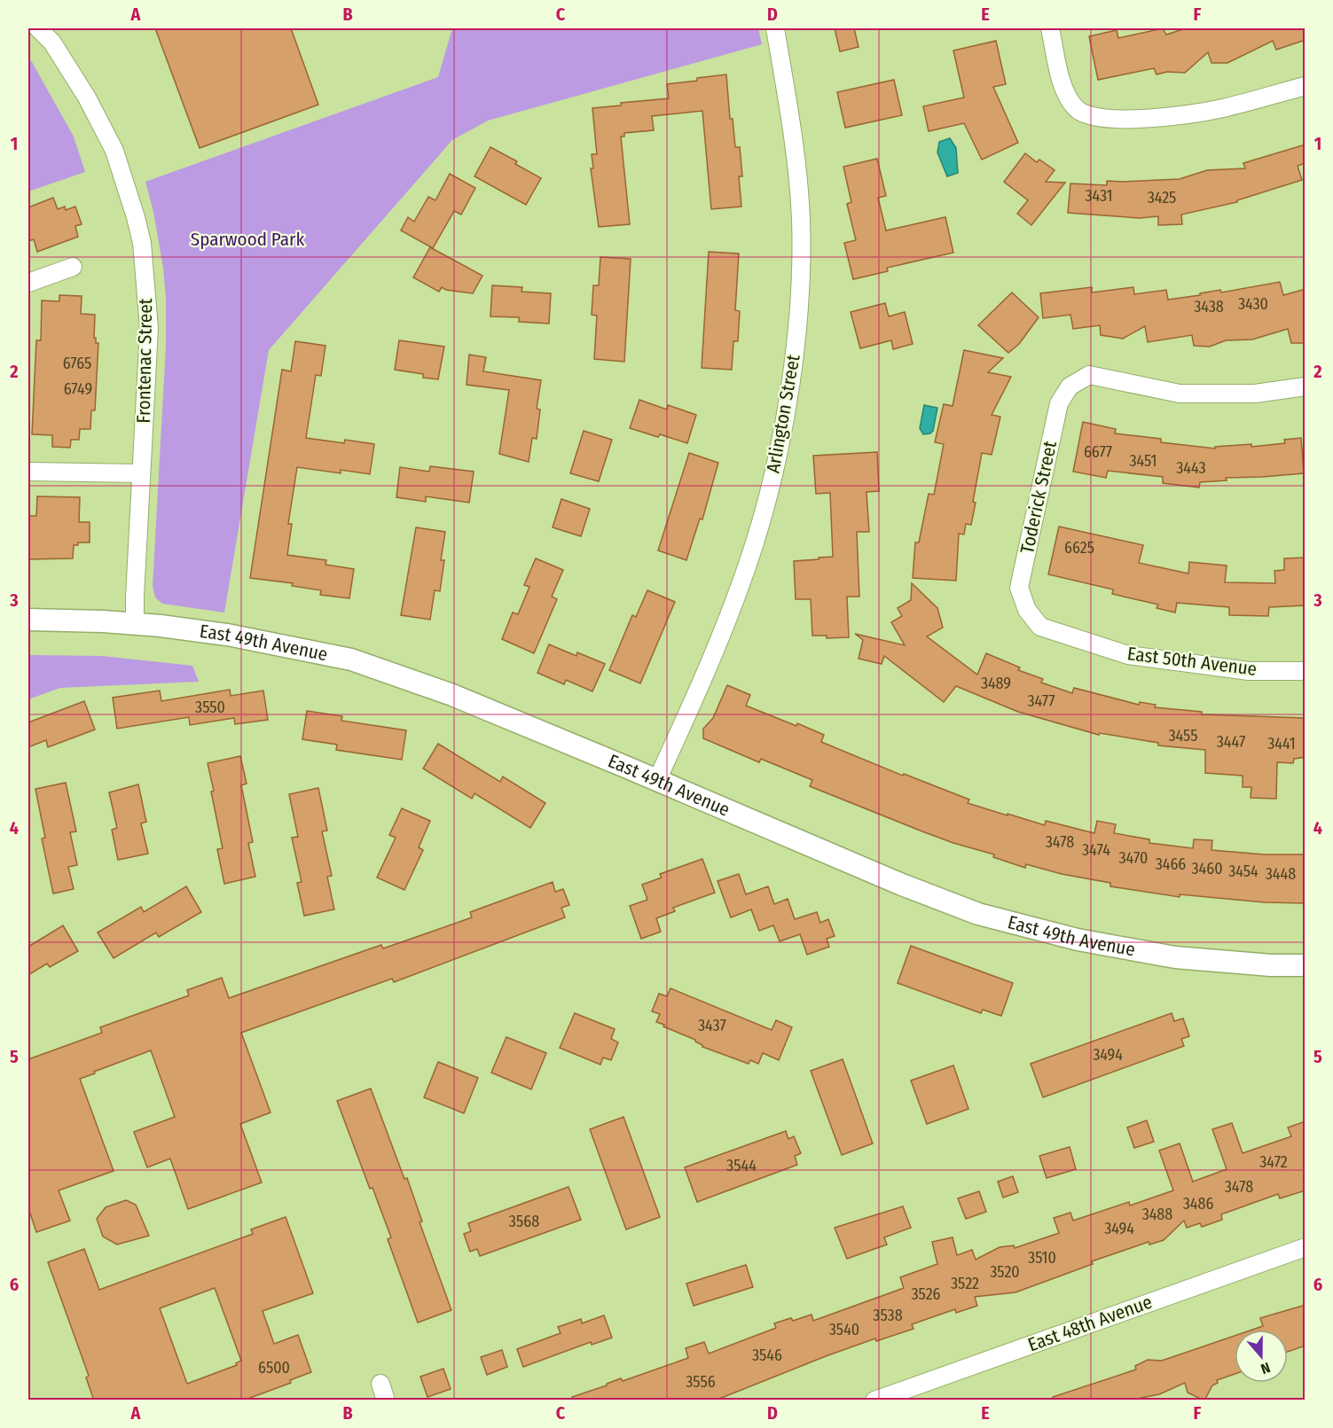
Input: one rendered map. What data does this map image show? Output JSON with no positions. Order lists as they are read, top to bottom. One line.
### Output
{"streets":{"street":["Frontenac Street","Arlington Street","Toderick Street","East 49th Avenue","East 50th Avenue","East 48th Avenue"]},"crossings":[["Frontenac Street","East 49th Avenue"],["Arlington Street","East 49th Avenue"],["Toderick Street","East 50th Avenue"]],"parks":["Sparwood Park"],"house_numbers":["3431","3425","3430","3438","6765","6749","6677","3451","3443","6625","3489","3477","3550","3455","3447","3441","3478","3474","3470","3466","3460","3454","3448","3437","3494","3472","3544","3478","3486","3488","3568","3494","3510","3520","3522","3526","3538","3540","3546","6500","3556"],"north":"bottom","grid":{"columns":["A","B","C","D","E","F"],"rows":["1","2","3","4","5","6"]}}
